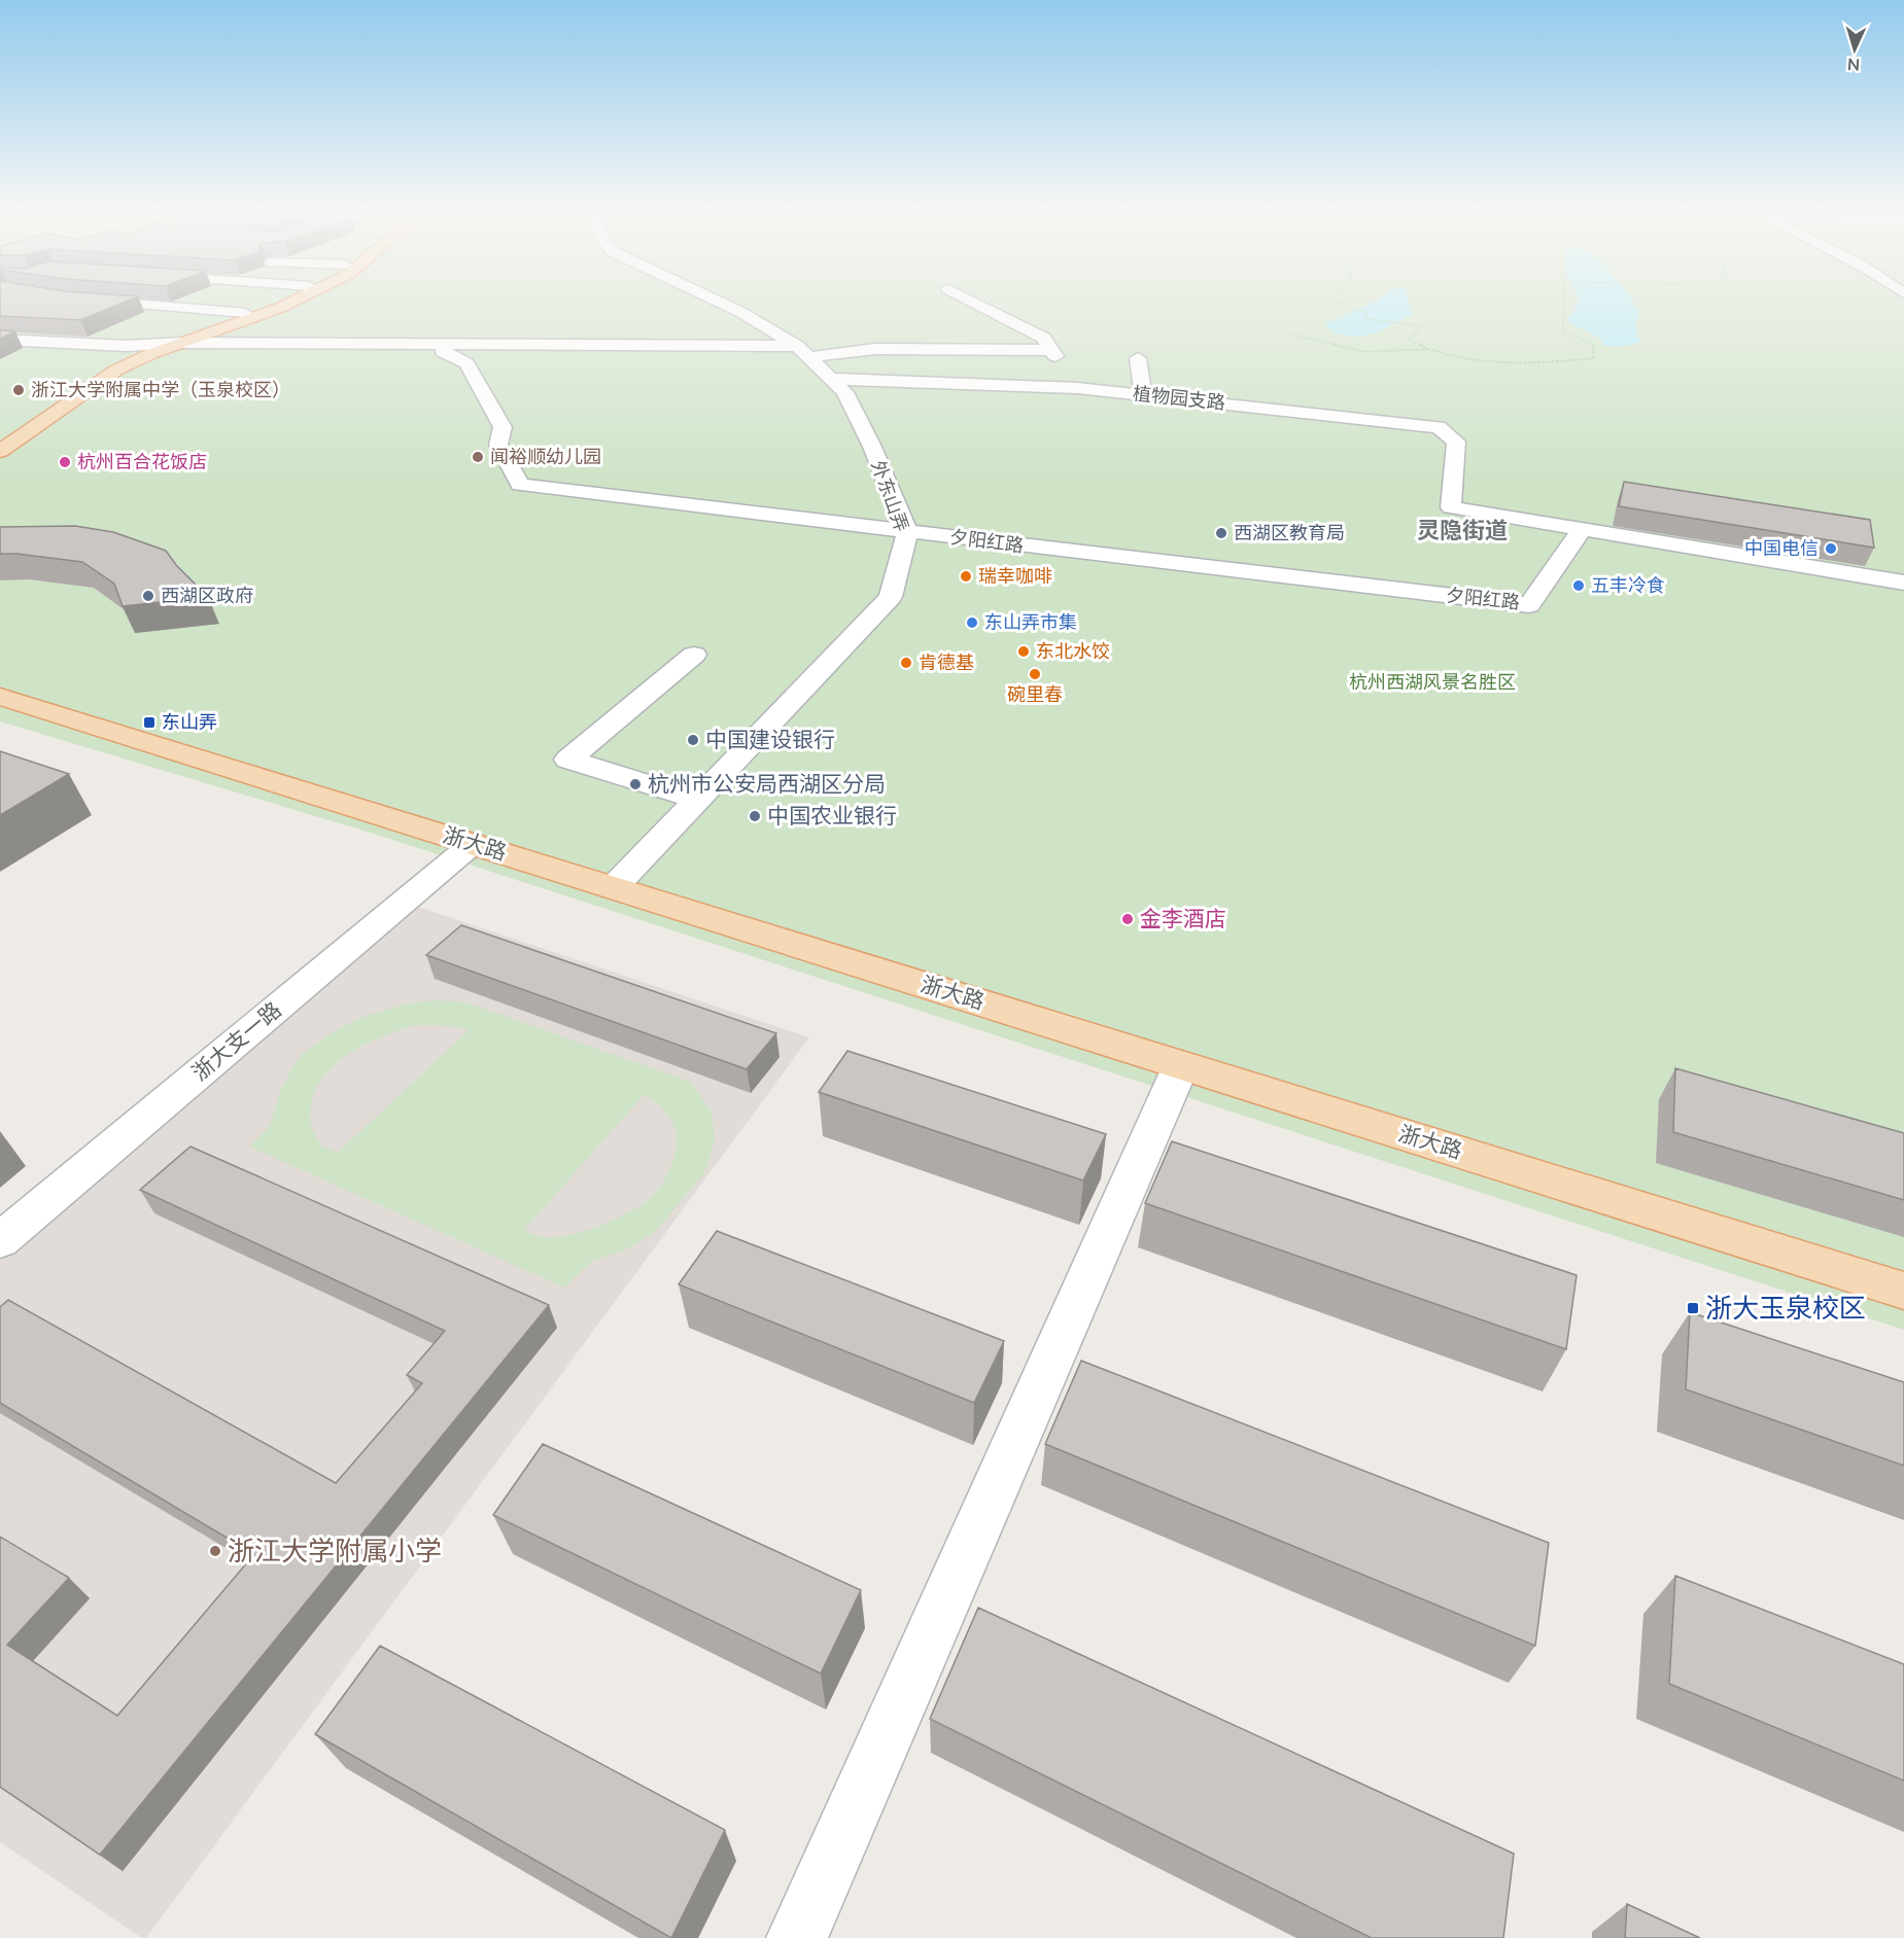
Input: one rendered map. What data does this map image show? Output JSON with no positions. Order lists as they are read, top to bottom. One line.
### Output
{"streets":{"main road":["浙大路"],"street":["植物园支路","外东山弄","夕阳红路","浙大支一路"]},"crossings":[["植物园支路","外东山弄"],["植物园支路","夕阳红路"],["外东山弄","夕阳红路"],["外东山弄","浙大路"],["浙大路","浙大支一路"]],"districts":["灵隐街道"],"parks":["杭州西湖风景名胜区"],"places":{"other":["浙江大学附属中学（玉泉校区）","闻裕顺幼儿园","杭州百合花饭店","西湖区教育局","中国电信","瑞幸咖啡","五丰冷食","西湖区政府","东山弄市集","东北水饺","肯德基","碗里春","中国建设银行","杭州市公安局西湖区分局","中国农业银行","金李酒店","浙江大学附属小学"],"transit":["东山弄","浙大玉泉校区"]},"north":"bottom"}
